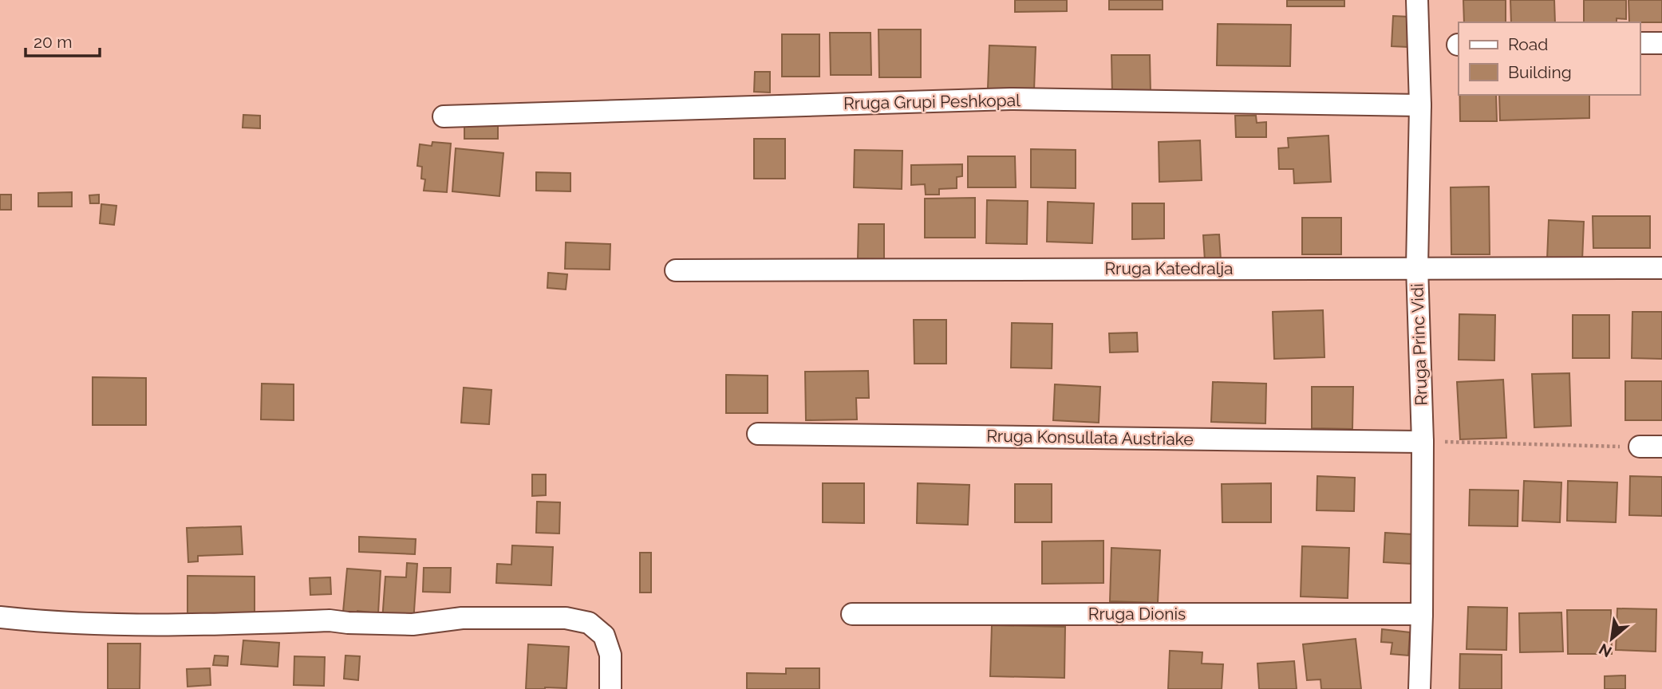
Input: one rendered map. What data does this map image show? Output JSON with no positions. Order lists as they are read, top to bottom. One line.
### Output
{"streets":{"street":["Rruga Grupi Peshkopal","Rruga Katedralja","Rruga Princ Vidi","Rruga Konsullata Austriake","Rruga Dionis"]},"crossings":[["Rruga Grupi Peshkopal","Rruga Princ Vidi"],["Rruga Katedralja","Rruga Princ Vidi"],["Rruga Princ Vidi","Rruga Konsullata Austriake"],["Rruga Princ Vidi","Rruga Dionis"]],"legend":["Road","Building"],"scale_bar":"20 m","north":"bottom left"}
